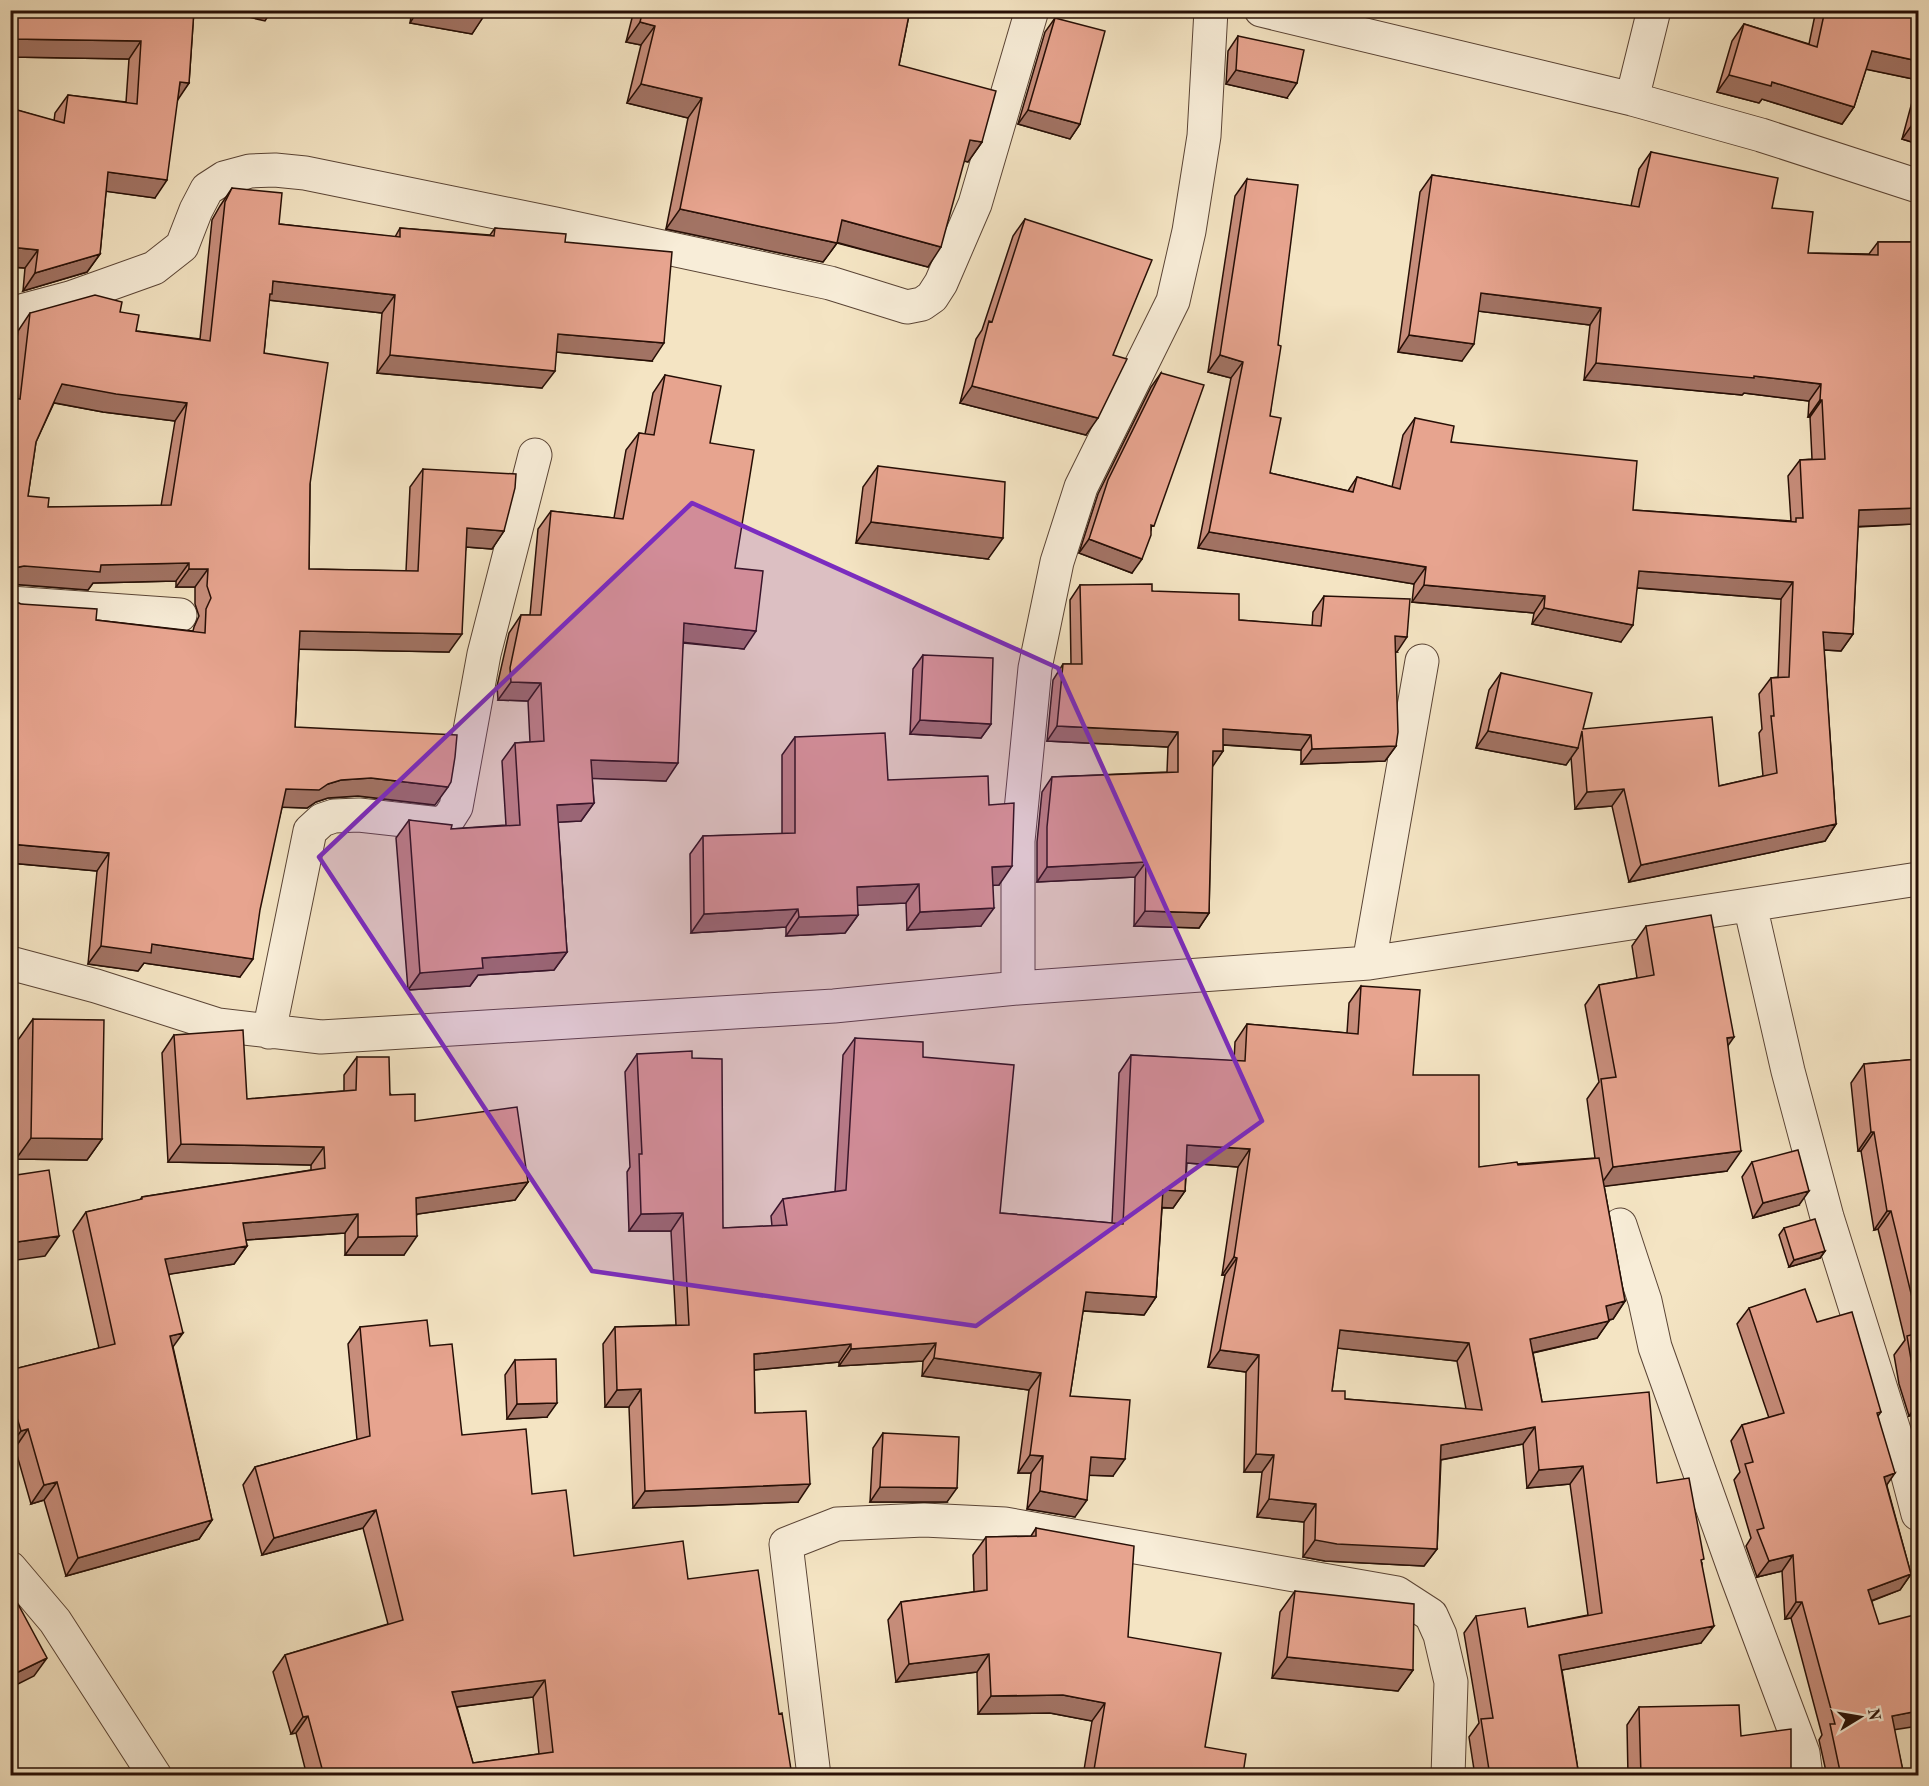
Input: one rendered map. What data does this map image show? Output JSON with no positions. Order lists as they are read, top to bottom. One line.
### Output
{"north":"right"}
